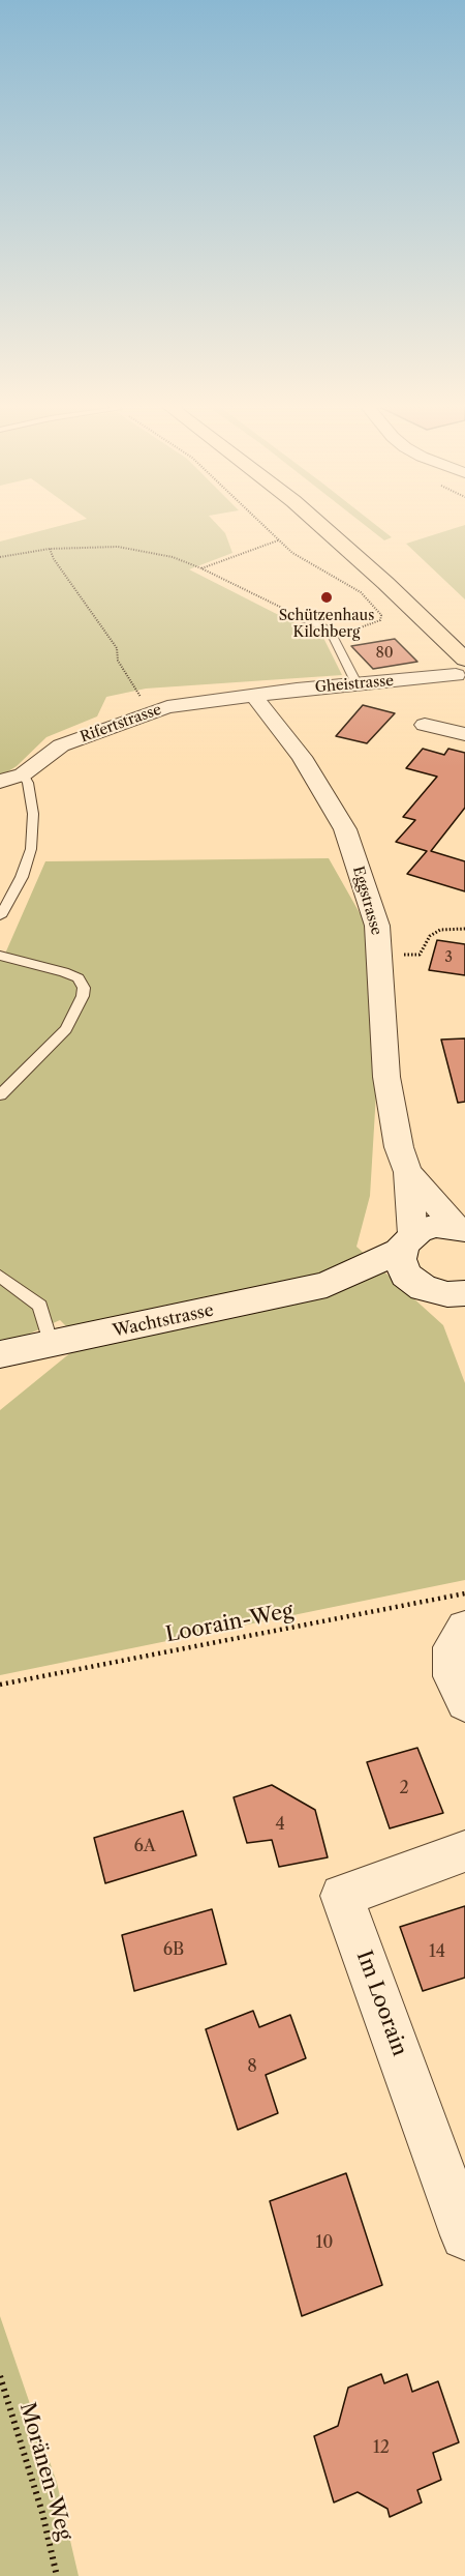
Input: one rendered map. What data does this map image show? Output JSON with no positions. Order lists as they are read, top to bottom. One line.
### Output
{"streets":{"main road":["Wachtstrasse"],"street":["Gheistrasse","Rifertstrasse","Eggstrasse","Im Loorain"],"path":["Loorain-Weg","Moränen-Weg"]},"crossings":[["Gheistrasse","Rifertstrasse"],["Gheistrasse","Eggstrasse"],["Rifertstrasse","Eggstrasse"],["Eggstrasse","Wachtstrasse"]],"places":["Schützenhaus Kilchberg"],"house_numbers":["80","3","2","4","6A","6B","14","8","10","12"]}
